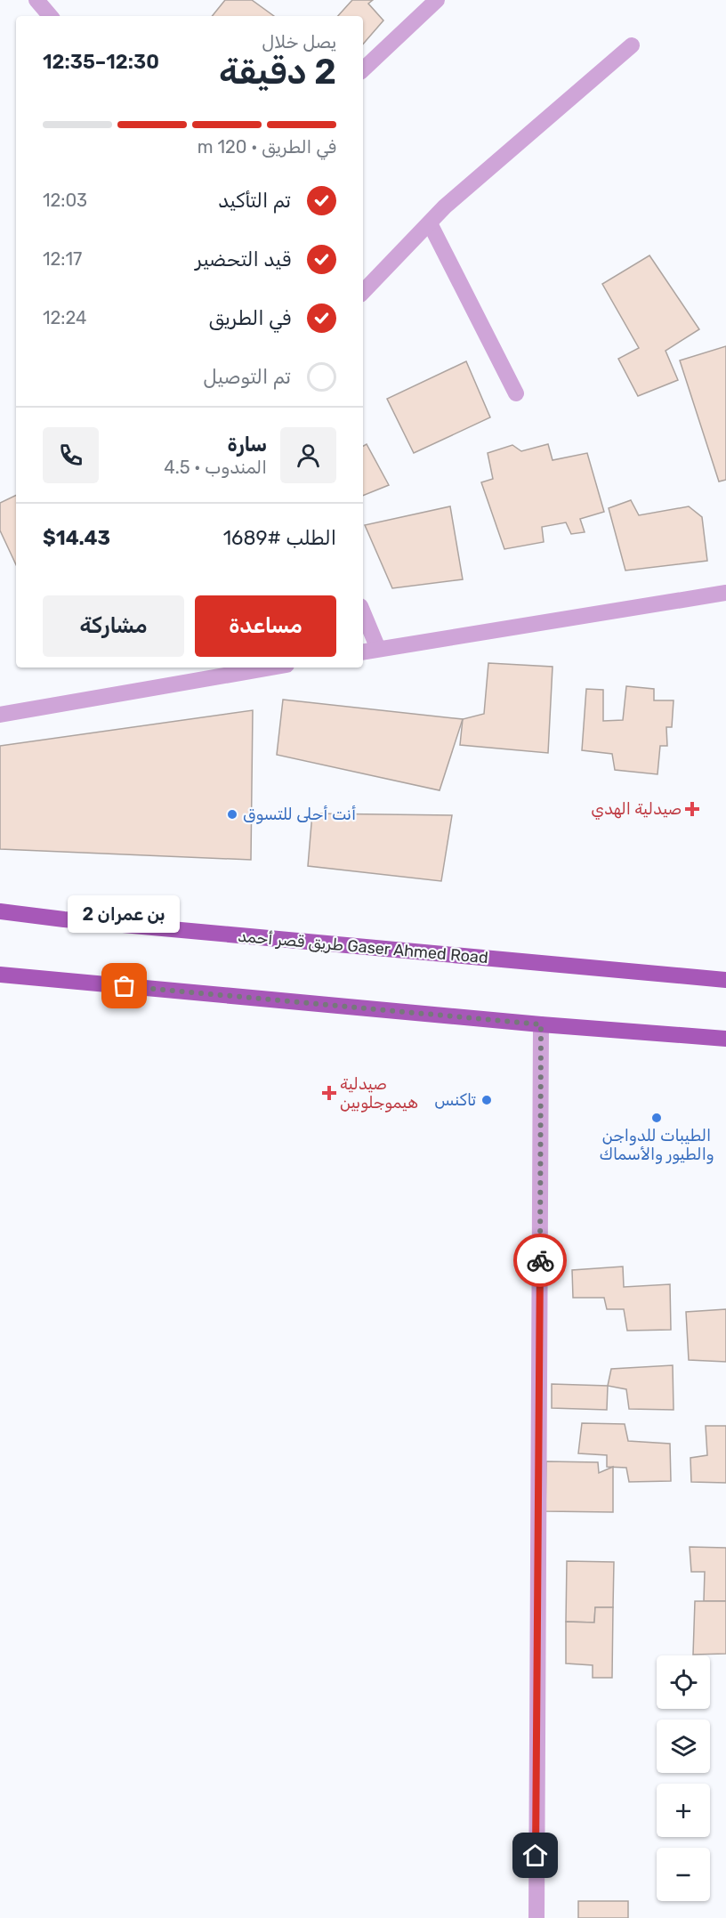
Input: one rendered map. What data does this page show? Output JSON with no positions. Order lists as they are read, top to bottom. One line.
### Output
{"streets":{"main road":["طريق قصر أحمد Gaser Ahmed Road"]},"places":{"health":["صيدلية الهدي","صيدلية هيموجلوبين"],"other":["أنت أحلى للتسوق","بن عمران 2","تاكنس","الطيبات للدواجن والطيور والأسماك"]},"page":{"heading":["2 دقيقة","يصل خلال","12:30–12:35"],"panel":["سارة","المندوب · 4.5","الطلب #1689","$14.43"],"bar":"في الطريق · 120 m","list":[["تم التأكيد","12:03"],["قيد التحضير","12:17"],["في الطريق","12:24"],"تم التوصيل"],"buttons":["مساعدة","مشاركة"],"bubble":"بن عمران 2","map_buttons":["+","−"]}}
